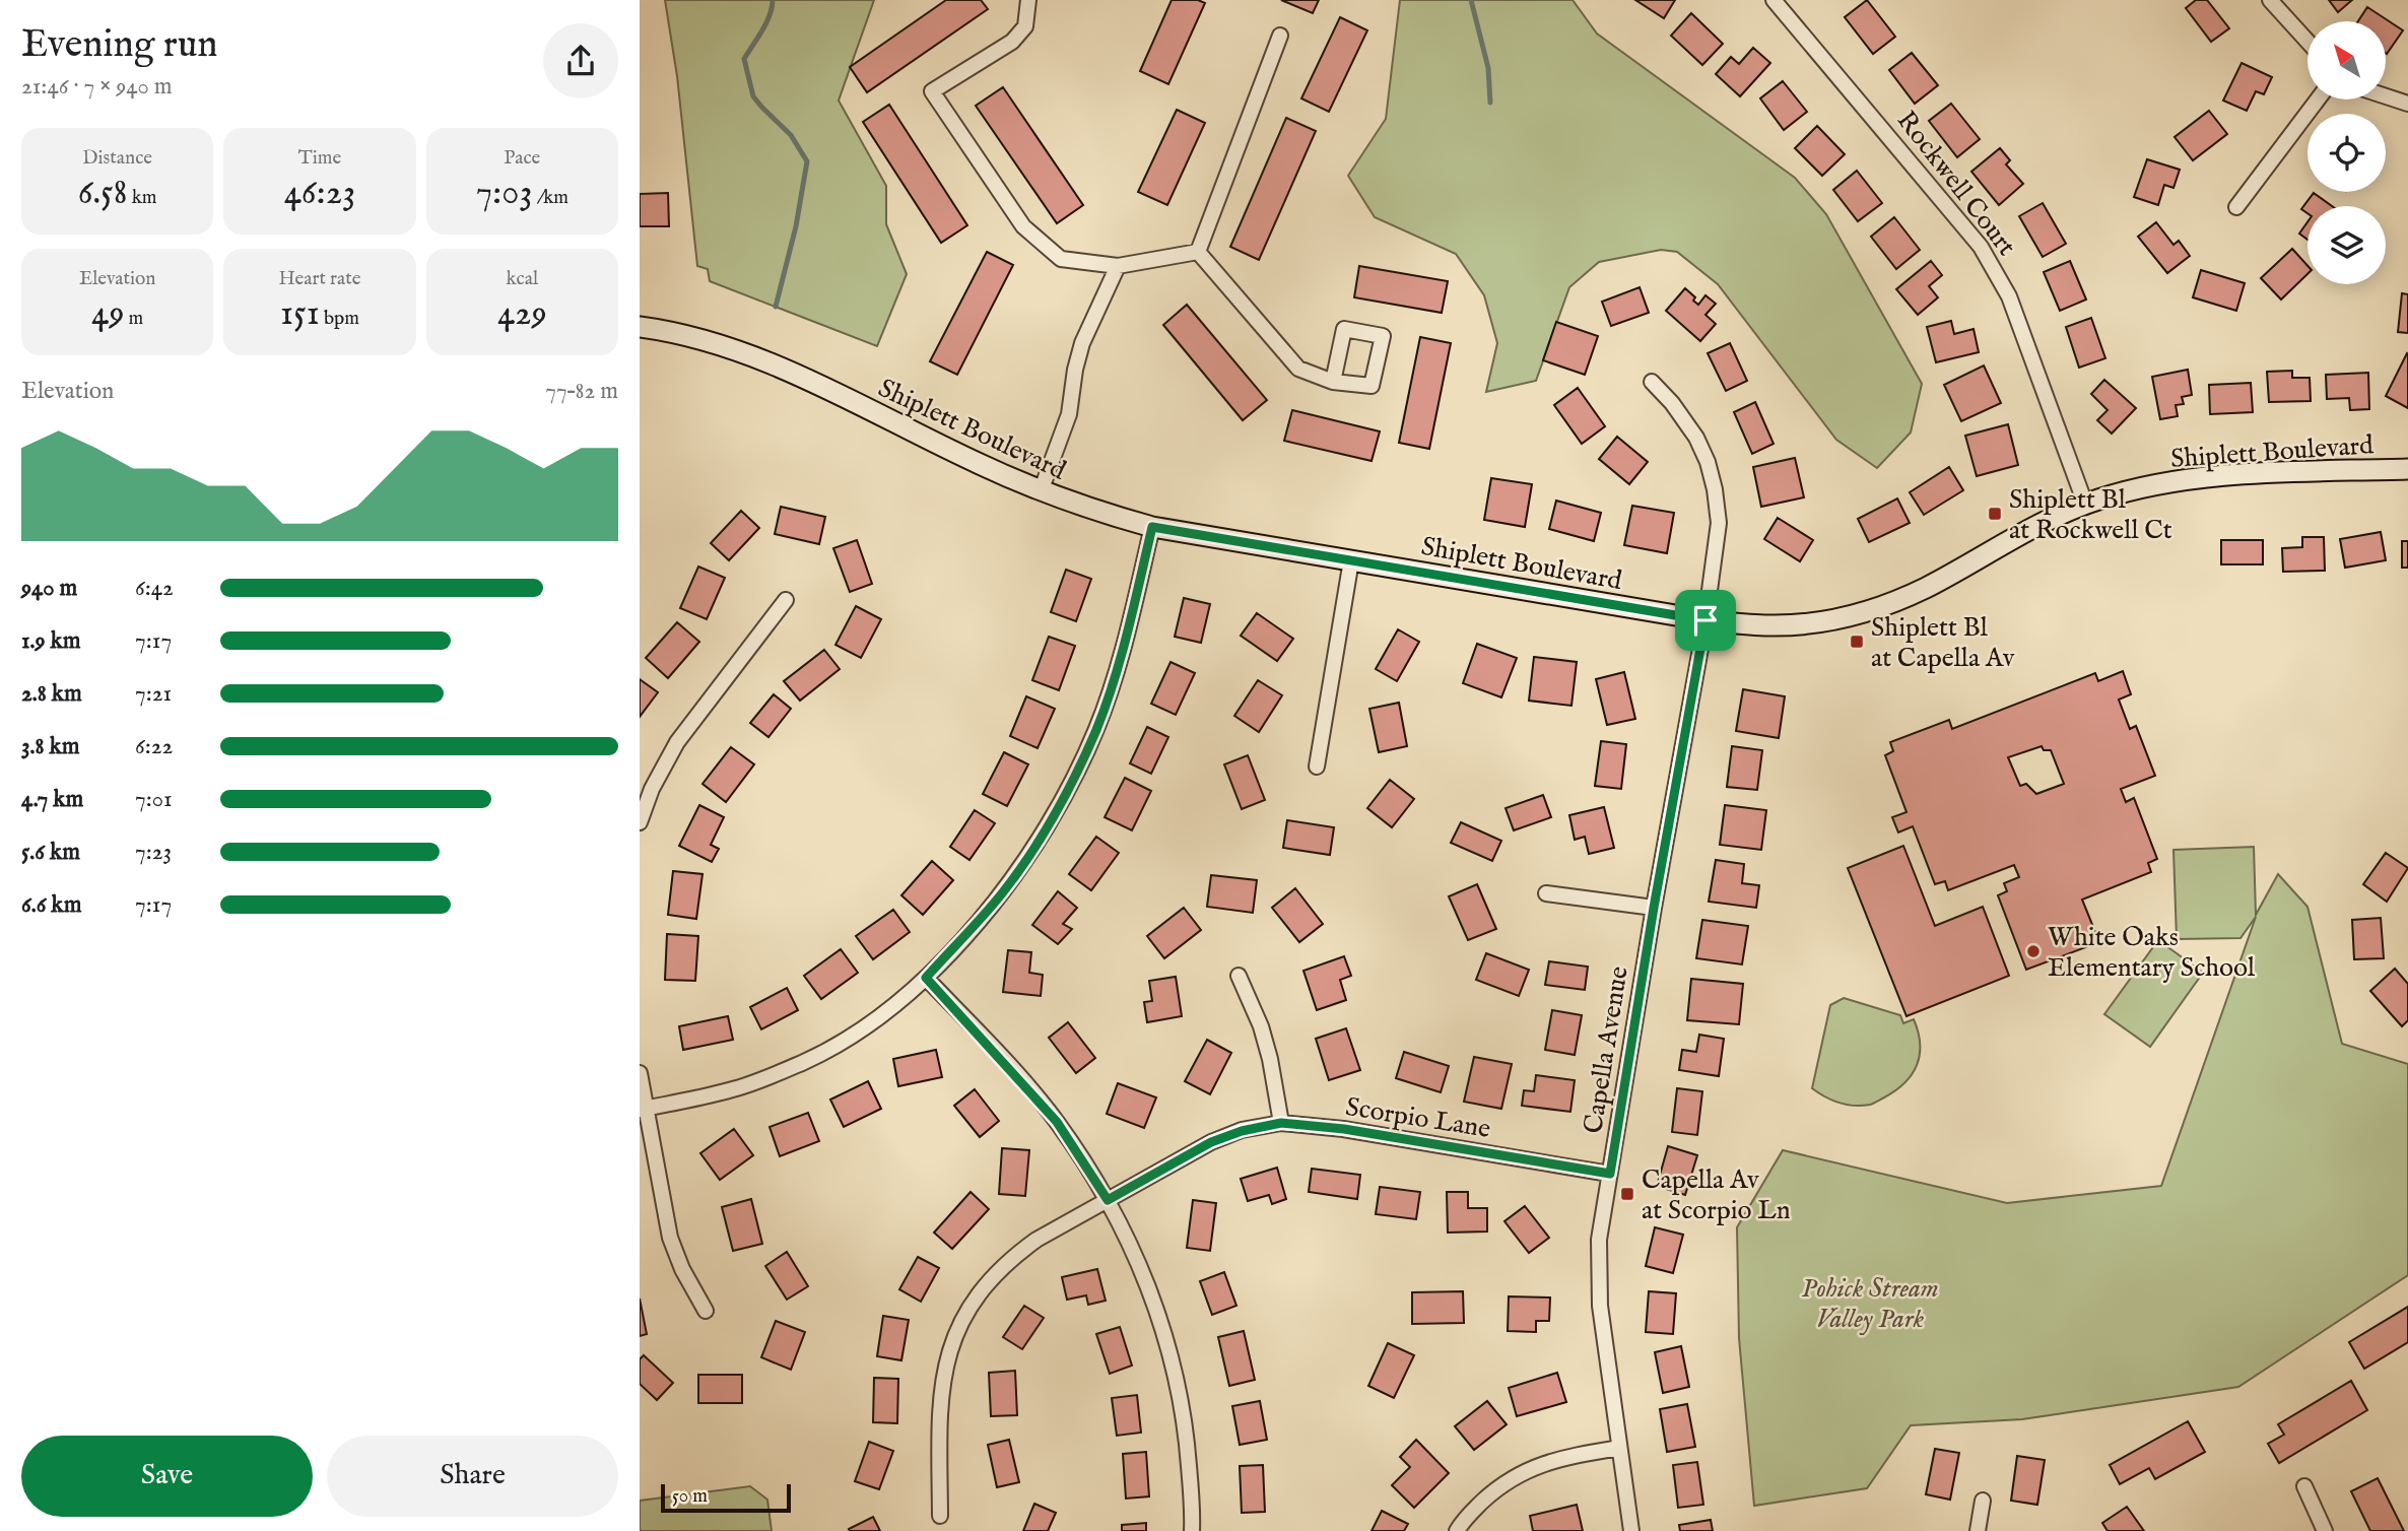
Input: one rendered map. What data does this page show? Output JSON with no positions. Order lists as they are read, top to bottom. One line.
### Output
{"streets":{"street":["Rockwell Court","Shiplett Boulevard","Capella Avenue","Scorpio Lane"]},"crossings":[["Rockwell Court","Shiplett Boulevard"],["Shiplett Boulevard","Capella Avenue"],["Capella Avenue","Scorpio Lane"]],"parks":["Pohick Stream Valley Park"],"places":{"transit":["Shiplett Bl at Rockwell Ct","Shiplett Bl at Capella Av","Capella Av at Scorpio Ln"],"other":["White Oaks Elementary School"]},"scale_bar":"50 m","north":"top left","page":{"heading":["Evening run","21:46 · 7 × 940 m"],"stats":[["Distance","6.58 km"],["Time","46:23"],["Pace","7:03 /km"],["Elevation","49 m"],["Heart rate","151 bpm"],["kcal","429"]],"chart":["Elevation","77–82 m"],"list":[{"name":"940 m","note":"6:42"},{"name":"1.9 km","note":"7:17"},{"name":"2.8 km","note":"7:21"},{"name":"3.8 km","note":"6:22"},{"name":"4.7 km","note":"7:01"},{"name":"5.6 km","note":"7:23"},{"name":"6.6 km","note":"7:17"}],"buttons":["Save","Share"],"scale":"50 m"}}
